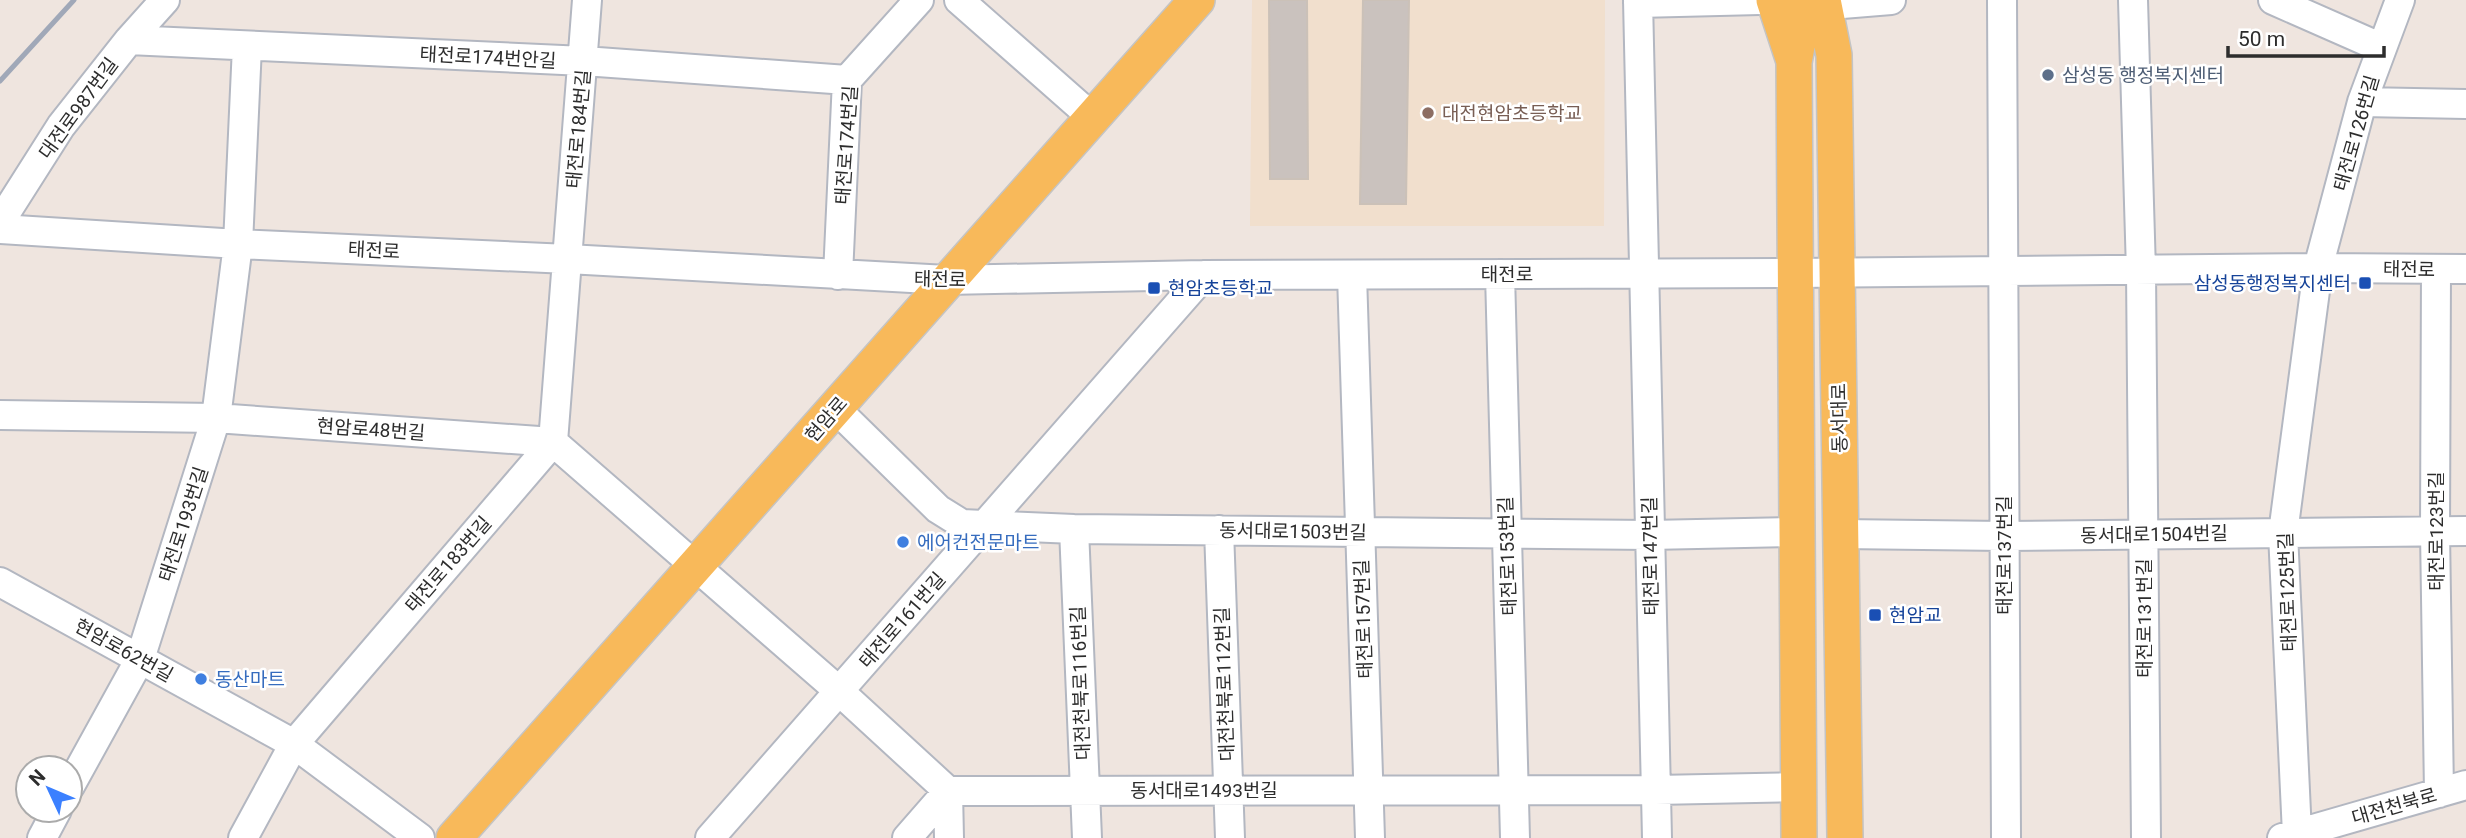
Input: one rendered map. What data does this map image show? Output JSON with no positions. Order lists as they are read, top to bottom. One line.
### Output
{"streets":{"main road":["동서대로","현암로"],"street":["태전로174번안길","대전로987번길","태전로184번길","태전로126번길","태전로174번길","태전로","현암로48번길","태전로193번길","동서대로1503번길","태전로123번길","동서대로1504번길","태전로137번길","태전로153번길","태전로147번길","태전로183번길","태전로125번길","태전로131번길","태전로157번길","태전로161번길","현암로62번길","대전천북로116번길","대전천북로112번길","동서대로1493번길","대전천북로"]},"crossings":[["태전로174번안길","대전로987번길"],["태전로174번안길","태전로184번길"],["태전로174번안길","태전로174번길"],["태전로184번길","태전로"],["태전로126번길","태전로"],["태전로126번길","태전로125번길"],["태전로174번길","태전로"],["태전로","동서대로"],["태전로","현암로"],["태전로","태전로193번길"],["태전로","태전로123번길"],["태전로","태전로137번길"],["태전로","태전로153번길"],["태전로","태전로147번길"],["태전로","태전로125번길"],["태전로","태전로131번길"],["태전로","태전로157번길"],["태전로","태전로161번길"],["동서대로","동서대로1504번길"],["현암로","동서대로1503번길"],["현암로48번길","태전로193번길"],["현암로48번길","태전로183번길"],["태전로193번길","현암로62번길"],["동서대로1503번길","태전로153번길"],["동서대로1503번길","태전로147번길"],["동서대로1503번길","태전로157번길"],["동서대로1503번길","태전로161번길"],["동서대로1503번길","대전천북로116번길"],["동서대로1503번길","대전천북로112번길"],["태전로123번길","동서대로1504번길"],["태전로123번길","대전천북로"],["동서대로1504번길","태전로137번길"],["동서대로1504번길","태전로125번길"],["동서대로1504번길","태전로131번길"],["태전로153번길","동서대로1493번길"],["태전로147번길","동서대로1493번길"],["태전로183번길","현암로62번길"],["태전로125번길","대전천북로"],["태전로157번길","동서대로1493번길"],["대전천북로116번길","동서대로1493번길"],["대전천북로112번길","동서대로1493번길"]],"places":{"other":["삼성동 행정복지센터","대전현암초등학교","에어컨전문마트","동산마트"],"transit":["삼성동행정복지센터","현암초등학교","현암교"]},"scale_bar":"50 m","north":"top left"}
